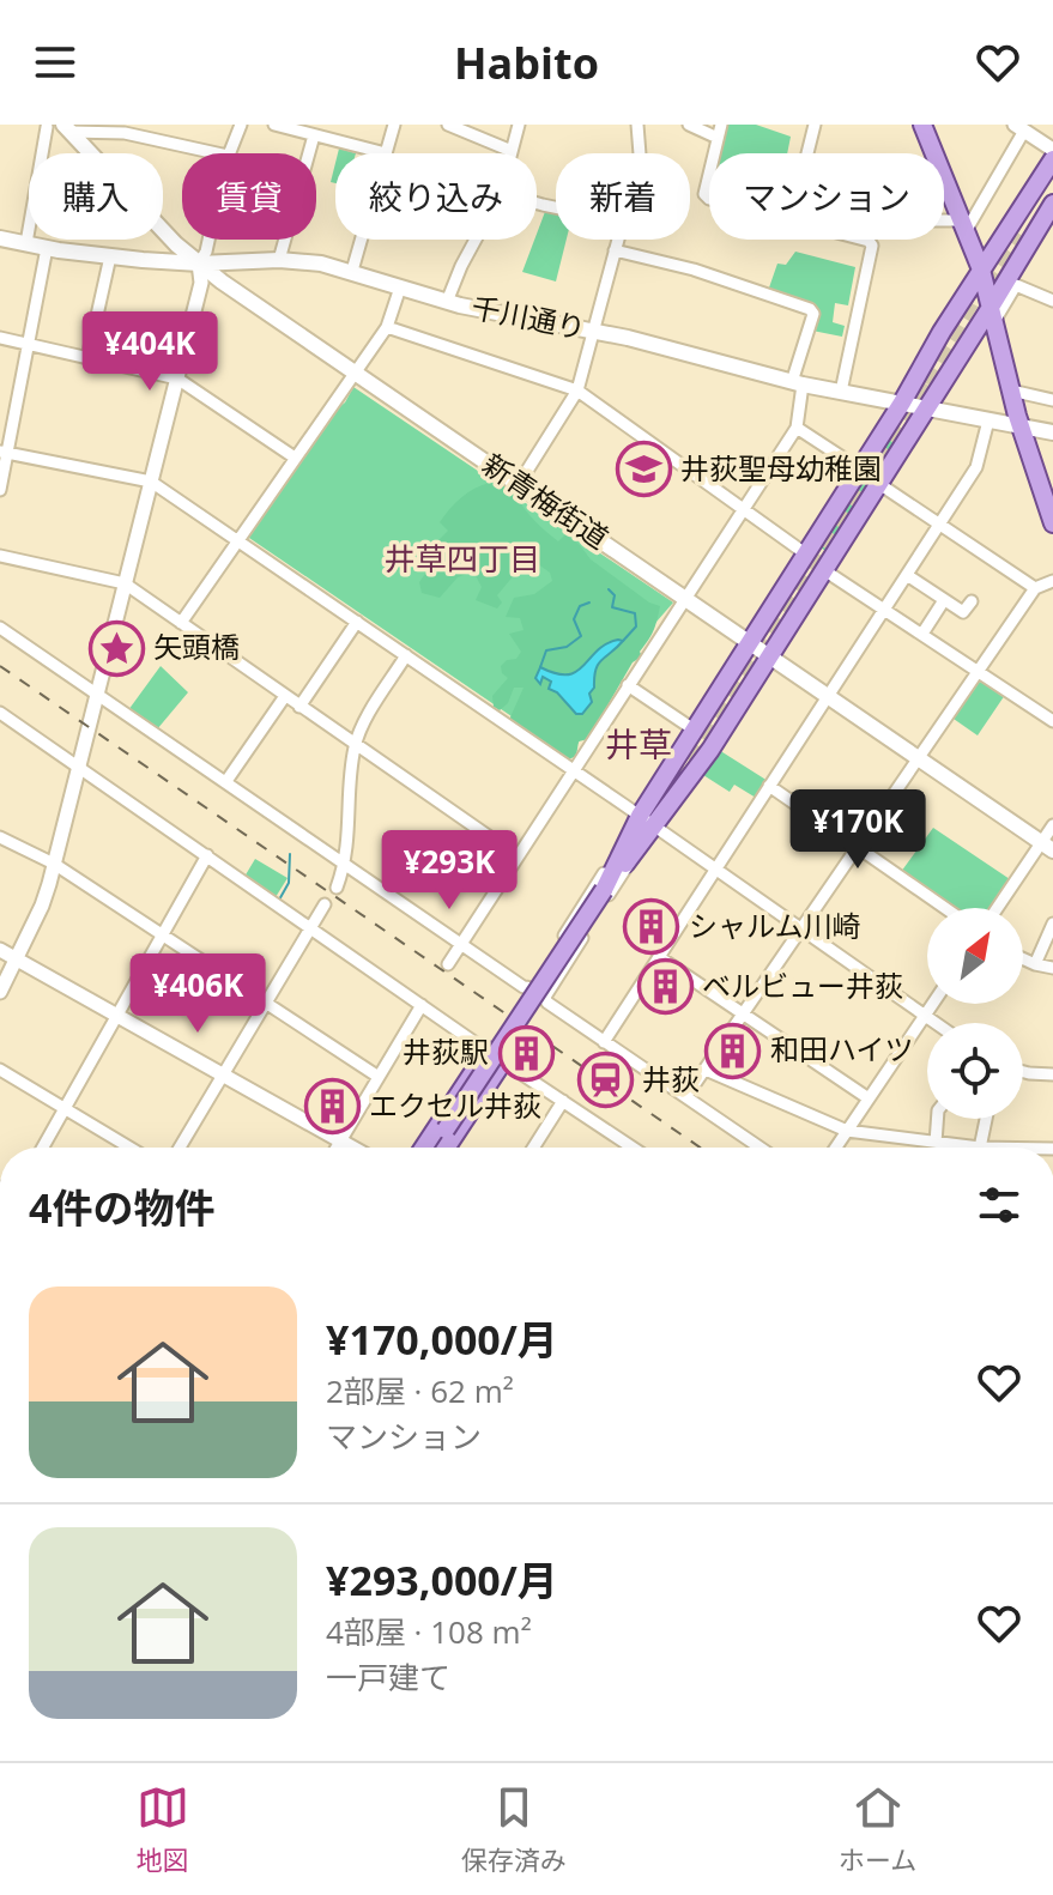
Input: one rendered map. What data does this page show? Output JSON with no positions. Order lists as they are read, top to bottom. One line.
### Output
{"streets":{"main road":["千川通り","新青梅街道"]},"crossings":[["千川通り","新青梅街道"]],"districts":["井草四丁目","井草"],"places":{"school or university":["井荻聖母幼稚園"],"place":["矢頭橋"],"building":["シャルム川崎","ベルビュー井荻","和田ハイツ","井荻駅","エクセル井荻"],"station":["井荻"]},"north":"top right","page":{"header":"Habito","chip":["購入","賃貸","絞り込み","新着","マンション"],"price":["¥404K","¥170K","¥293K","¥406K"],"heading":"4件の物件","list":[{"name":"¥170,000/月","note":"2部屋 · 62 m² · マンション"},{"name":"¥293,000/月","note":"4部屋 · 108 m² · 一戸建て"}],"tabs":["地図","保存済み","ホーム"]}}
